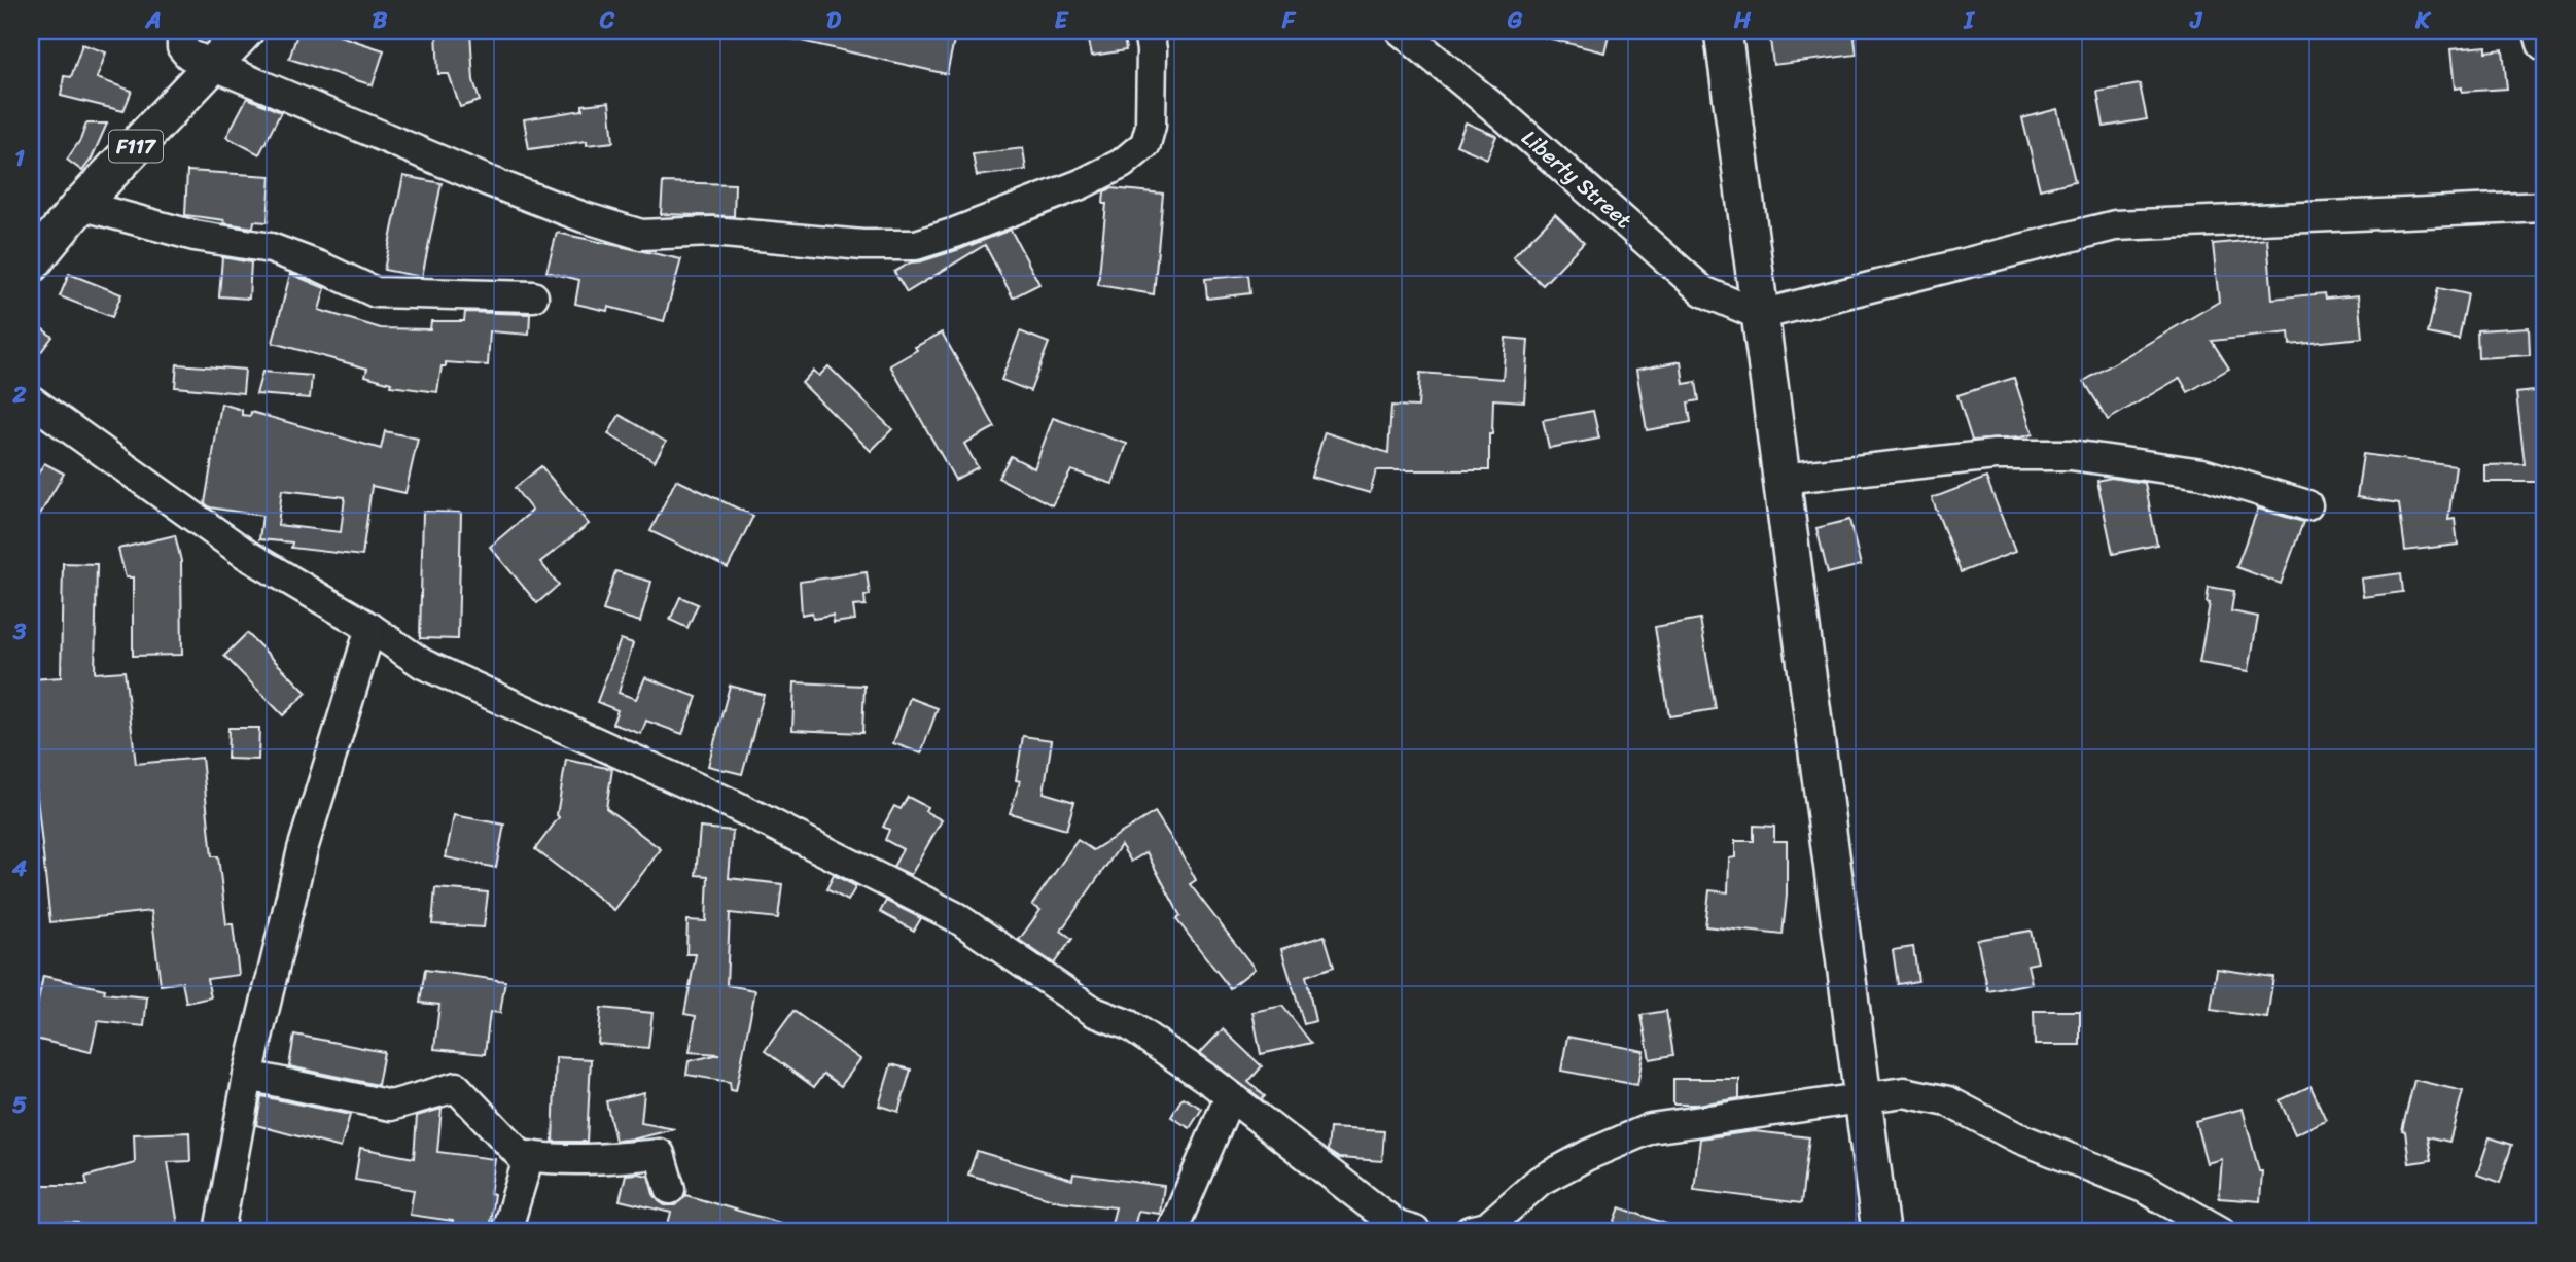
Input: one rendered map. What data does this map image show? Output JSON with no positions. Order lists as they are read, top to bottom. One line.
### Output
{"streets":{"main road":["F117"],"street":["Liberty Street"]},"grid":{"columns":["A","B","C","D","E","F","G","H","I","J","K"],"rows":["1","2","3","4","5"]}}
